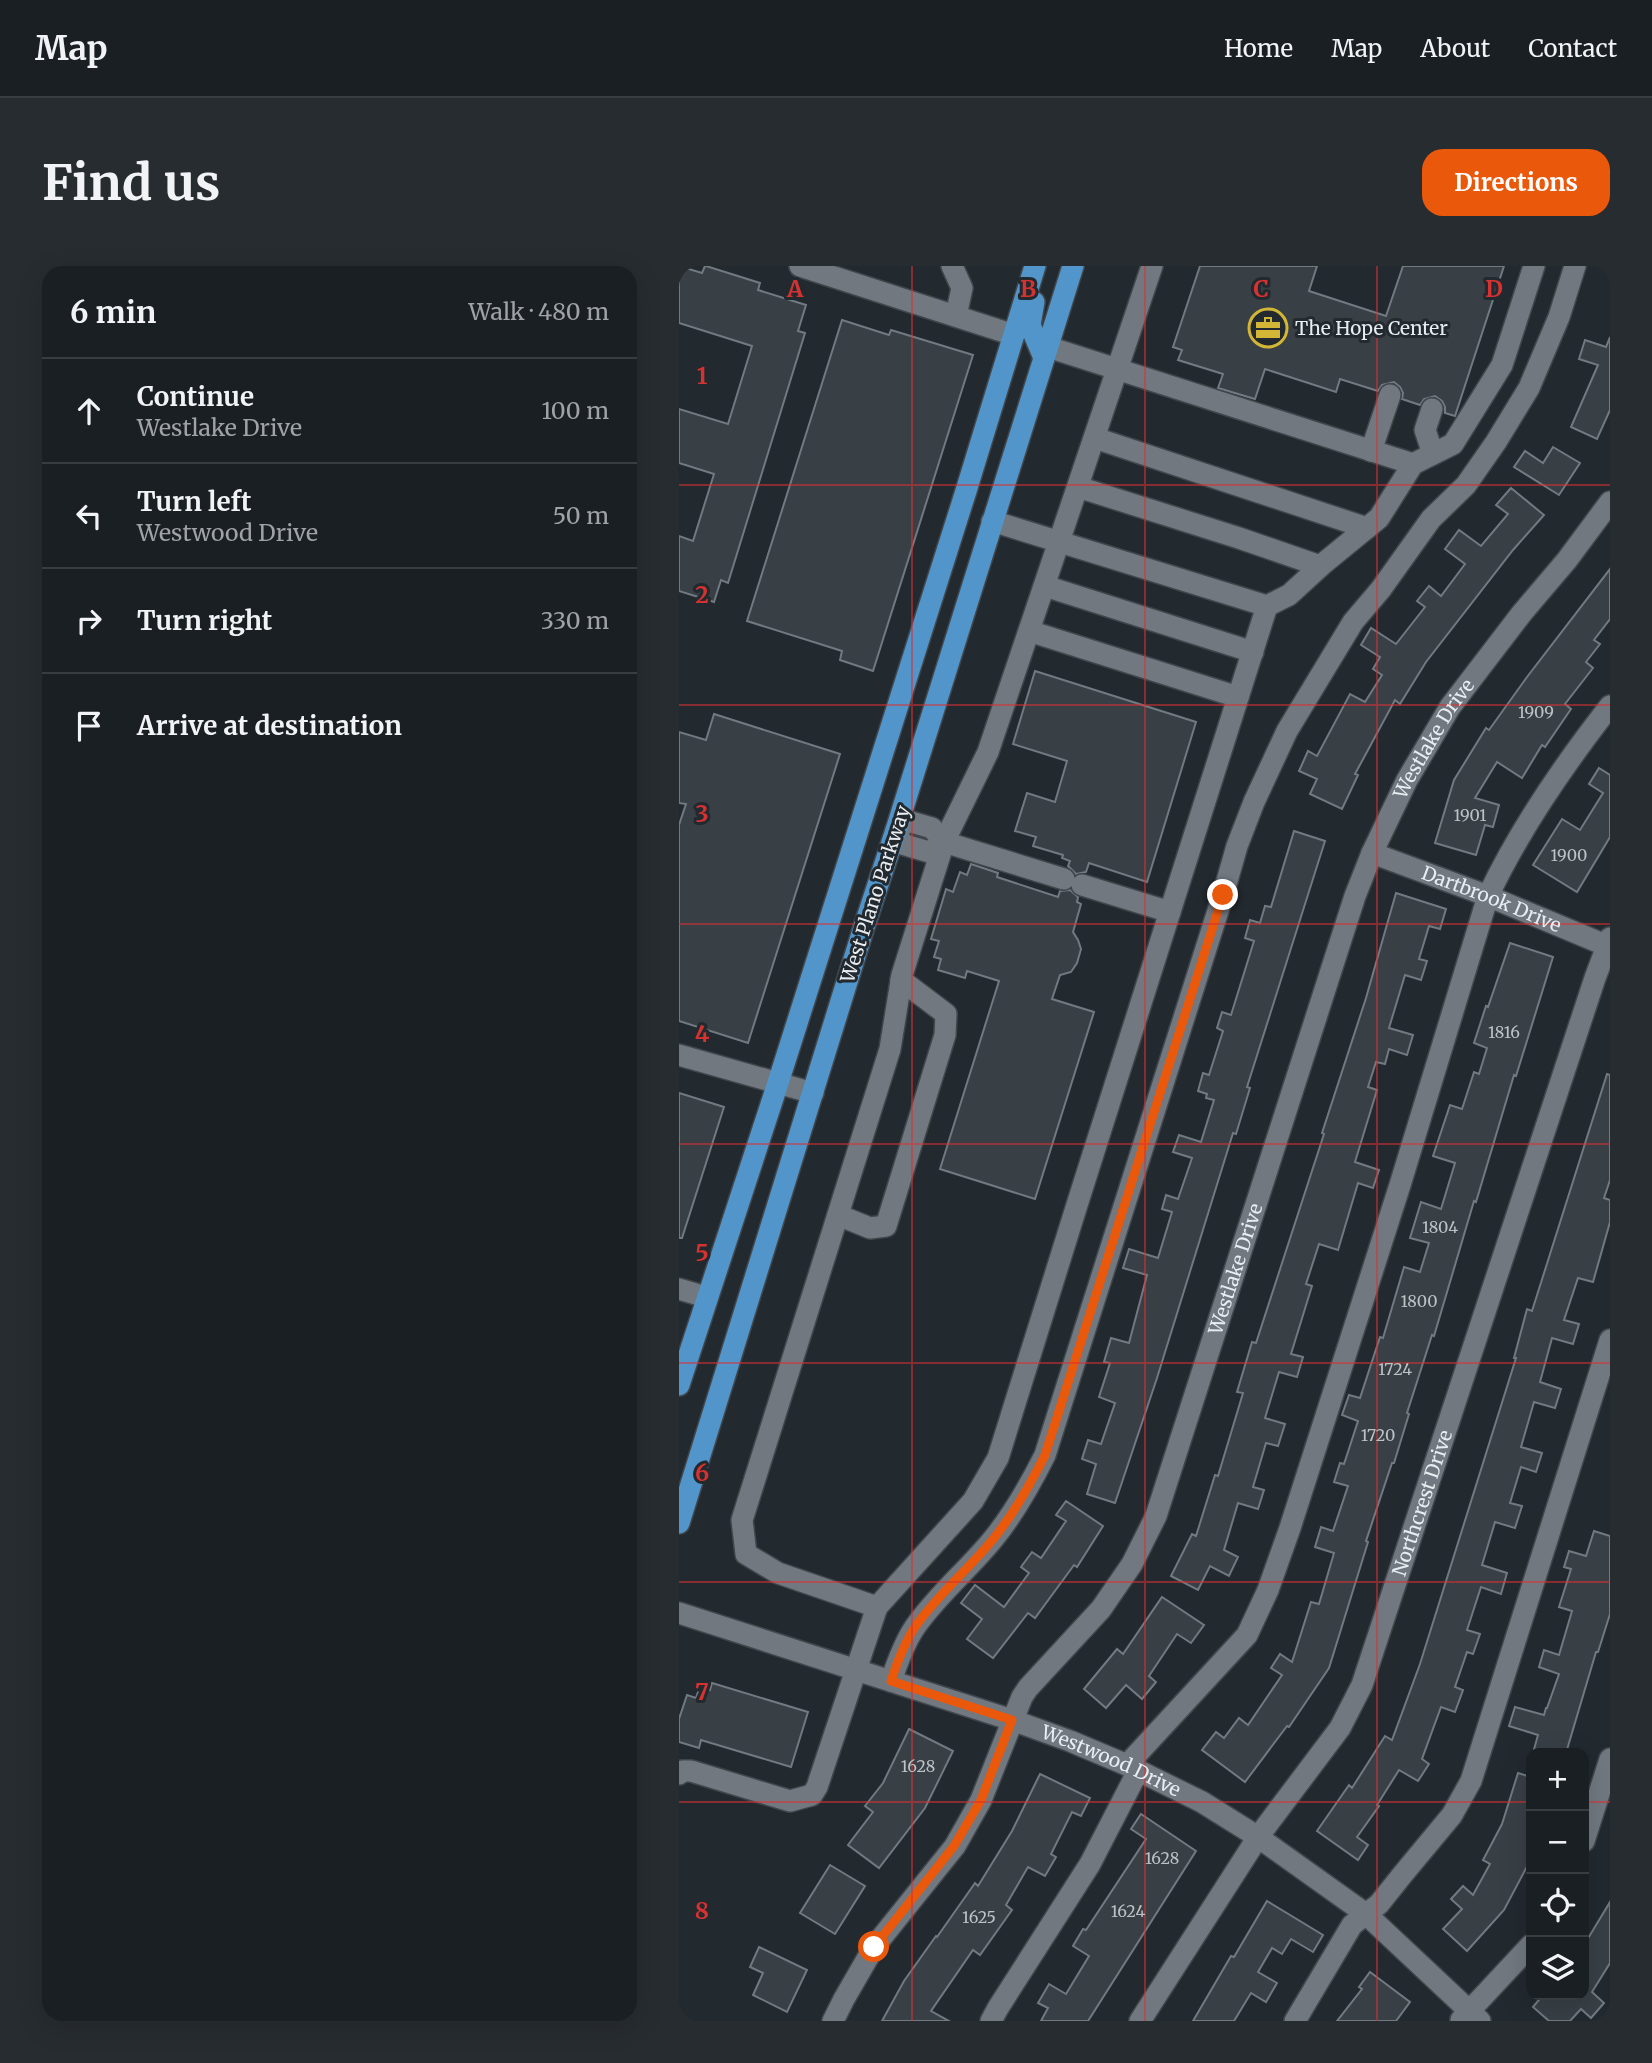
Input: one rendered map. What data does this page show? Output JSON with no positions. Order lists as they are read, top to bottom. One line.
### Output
{"streets":{"main road":["West Plano Parkway"],"street":["Westlake Drive","Dartbrook Drive","Northcrest Drive","Westwood Drive"]},"crossings":[["Westlake Drive","Dartbrook Drive"],["Westlake Drive","Westwood Drive"],["Dartbrook Drive","Northcrest Drive"],["Northcrest Drive","Westwood Drive"]],"places":{"office":["The Hope Center"]},"house_numbers":["1909","1901","1900","1816","1804","1800","1724","1720","1628","1628","1624","1625"],"page":{"header":"Map","nav":["Home","Map","About","Contact"],"buttons":"Directions","title":"Find us","heading":["6 min","Walk · 480 m"],"list":[["Continue","Westlake Drive","100 m"],["Turn left","Westwood Drive","50 m"],["Turn right","330 m"],"Arrive at destination"],"map_buttons":["+","−"]},"grid":{"columns":["A","B","C","D"],"rows":["1","2","3","4","5","6","7","8"]}}
